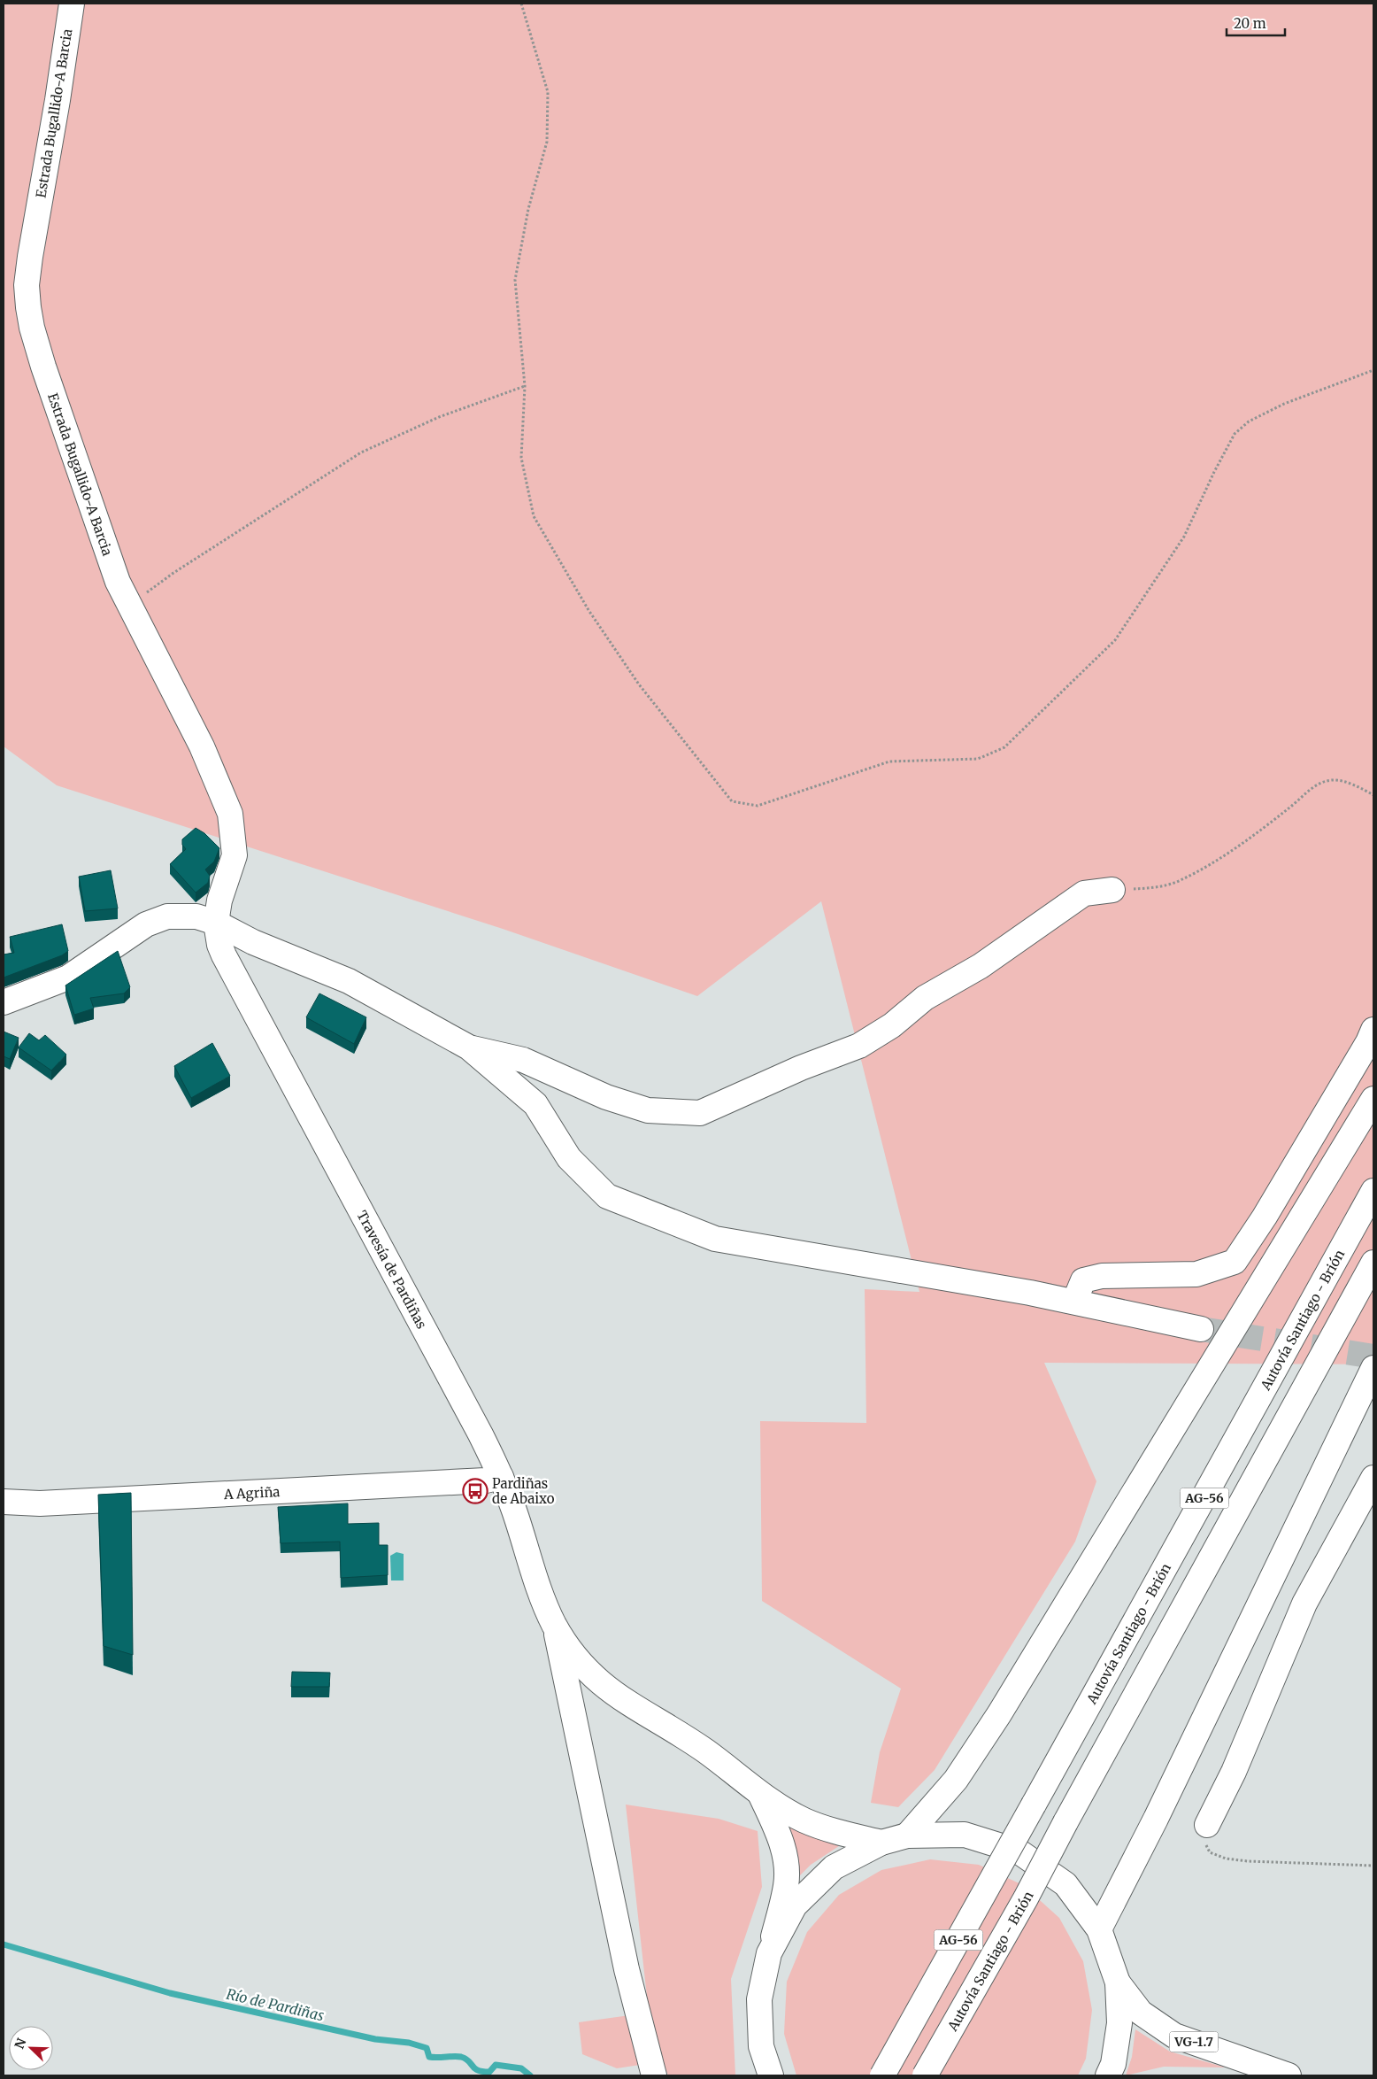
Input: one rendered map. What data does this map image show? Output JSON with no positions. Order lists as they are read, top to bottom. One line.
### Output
{"streets":{"main road":["Estrada Bugallido-A Barcia","Travesía de Pardiñas","Autovía Santiago - Brión","A Agriña","AG-56","VG-1.7"]},"crossings":[["Estrada Bugallido-A Barcia","Travesía de Pardiñas"],["Travesía de Pardiñas","A Agriña"]],"water":["Río de Pardiñas"],"places":{"bus stop":["Pardiñas de Abaixo"]},"scale_bar":"20 m","north":"top left"}
